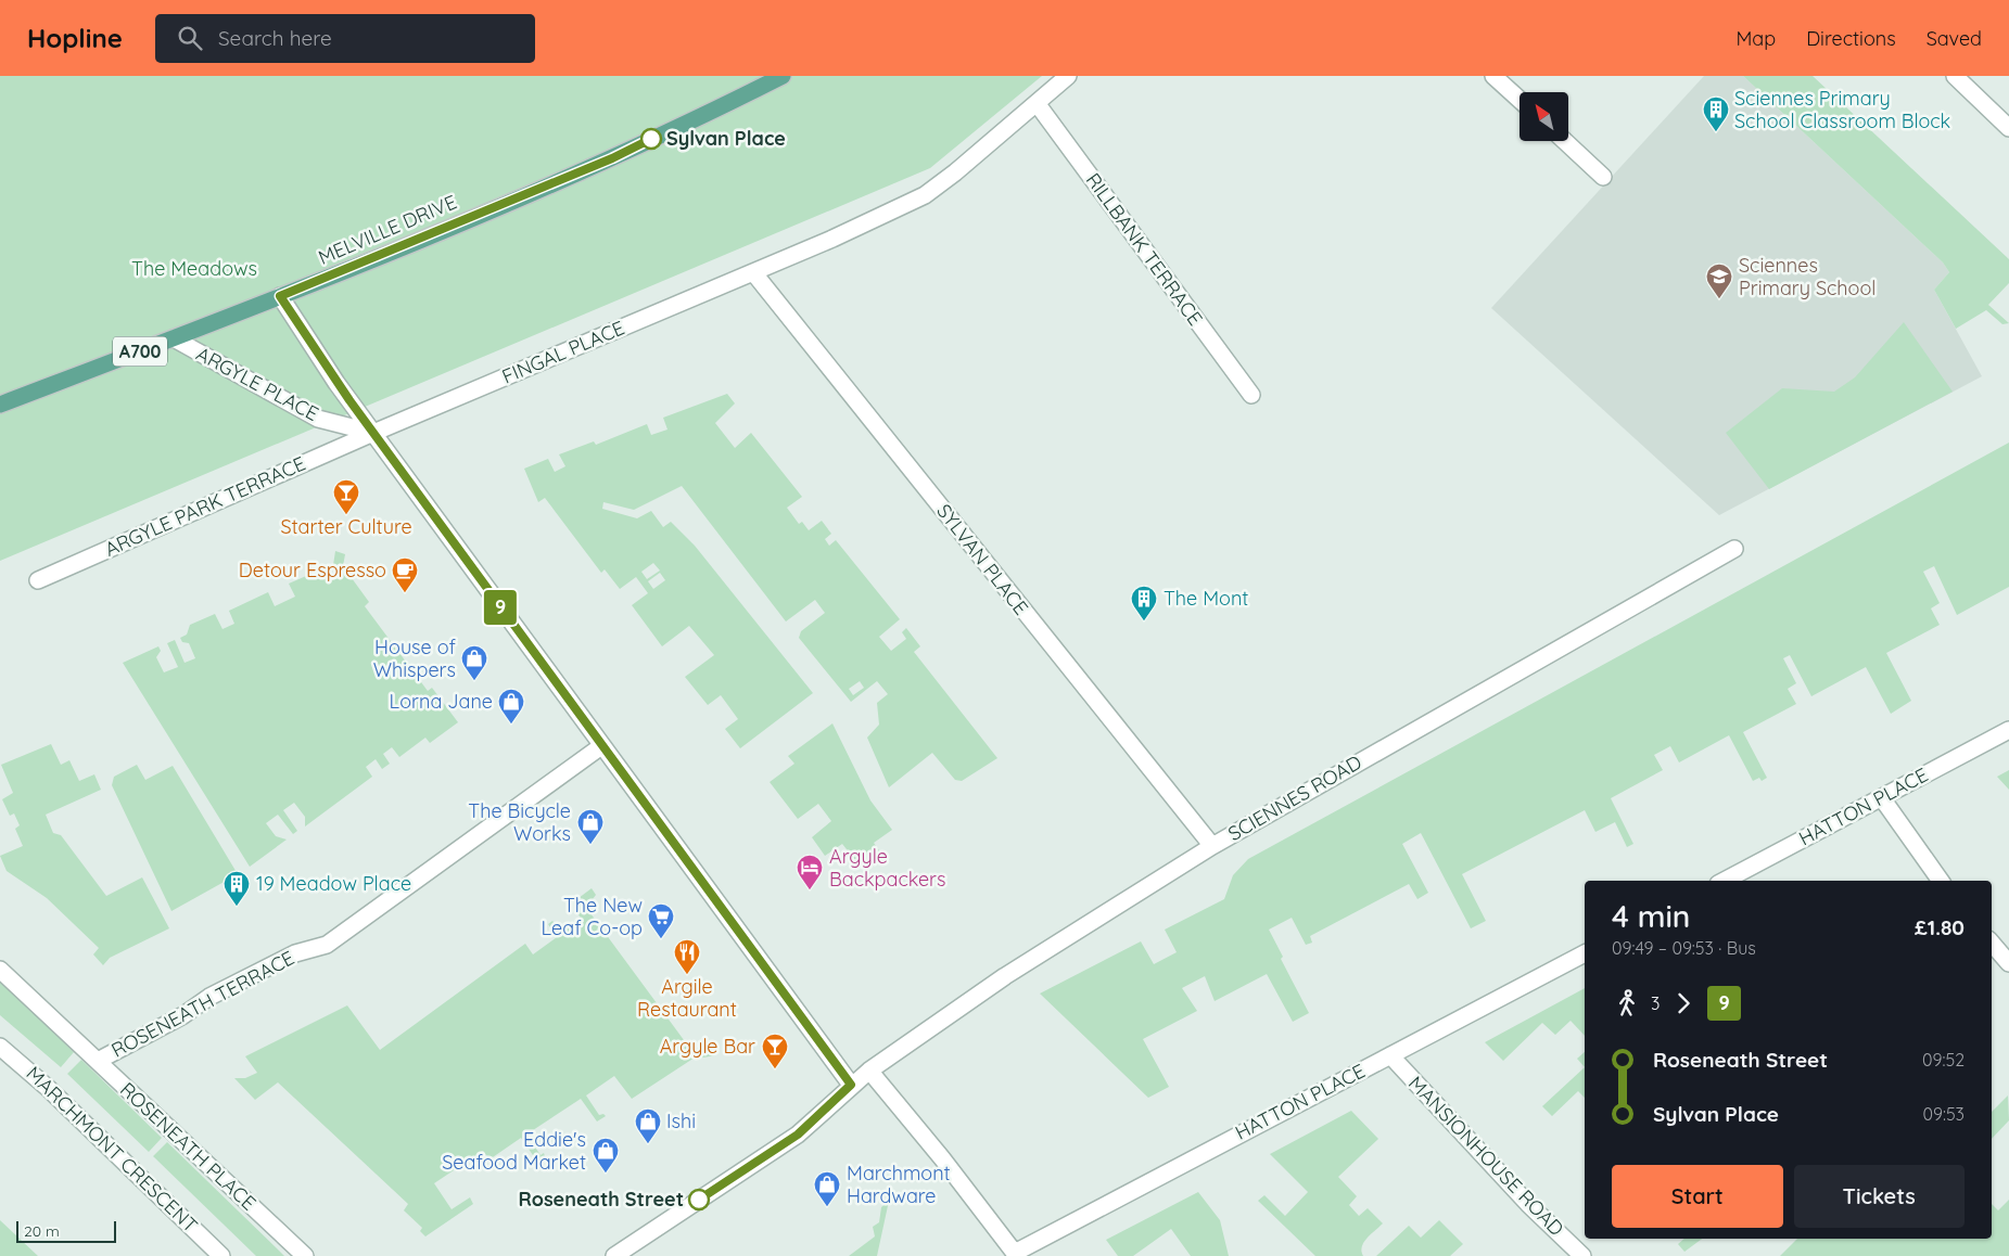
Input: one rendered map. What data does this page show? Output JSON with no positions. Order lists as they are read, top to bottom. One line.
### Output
{"streets":{"main road":["MELVILLE DRIVE","A700"],"street":["RILLBANK TERRACE","FINGAL PLACE","ARGYLE PLACE","ARGYLE PARK TERRACE","SYLVAN PLACE","SCIENNES ROAD","HATTON PLACE","ROSENEATH TERRACE","ROSENEATH PLACE","MARCHMONT CRESCENT","MANSIONHOUSE ROAD"]},"crossings":[["MELVILLE DRIVE","ARGYLE PLACE"],["RILLBANK TERRACE","FINGAL PLACE"],["FINGAL PLACE","ARGYLE PLACE"],["FINGAL PLACE","ARGYLE PARK TERRACE"],["FINGAL PLACE","SYLVAN PLACE"],["ARGYLE PLACE","ARGYLE PARK TERRACE"],["ARGYLE PLACE","ROSENEATH TERRACE"],["SYLVAN PLACE","SCIENNES ROAD"],["HATTON PLACE","MANSIONHOUSE ROAD"],["ROSENEATH TERRACE","ROSENEATH PLACE"]],"parks":["The Meadows"],"places":{"building":["Sciennes Primary School Classroom Block","The Mont","19 Meadow Place"],"other":["Sylvan Place","Roseneath Street"],"school or university":["Sciennes Primary School"],"bar":["Starter Culture","Argyle Bar"],"cafe":["Detour Espresso"],"shop":["House of Whispers","Lorna Jane","The Bicycle Works","Ishi","Eddie's Seafood Market","Marchmont Hardware"],"hotel":["Argyle Backpackers"],"supermarket":["The New Leaf Co-op"],"restaurant":["Argile Restaurant"]},"lines":["bus line 9"],"scale_bar":"20 m","north":"top left","page":{"header":"Hopline","search":"Search here","nav":["Map","Directions","Saved"],"on_map":"9","heading":["4 min","09:49 – 09:53 · Bus","£1.80"],"legs":["3","9"],"list":[{"name":"Roseneath Street","value":"09:52"},{"name":"Sylvan Place","value":"09:53"}],"buttons":["Start","Tickets"],"scale":"20 m"}}
